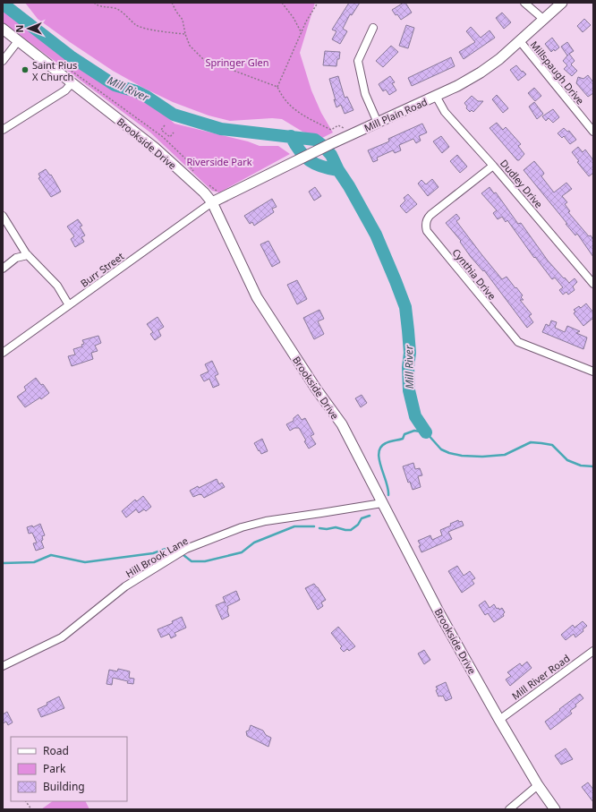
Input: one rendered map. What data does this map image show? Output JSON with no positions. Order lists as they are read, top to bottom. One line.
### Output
{"streets":{"main road":["Mill Plain Road","Brookside Drive"],"street":["Millspaugh Drive","Dudley Drive","Burr Street","Cynthia Drive","Hill Brook Lane","Mill River Road"]},"crossings":[["Millspaugh Drive","Mill Plain Road"],["Mill Plain Road","Brookside Drive"],["Mill Plain Road","Dudley Drive"],["Mill Plain Road","Burr Street"],["Brookside Drive","Burr Street"],["Brookside Drive","Hill Brook Lane"],["Brookside Drive","Mill River Road"],["Dudley Drive","Cynthia Drive"]],"water":["Mill River"],"parks":["Springer Glen","Riverside Park"],"places":["Saint Pius X Church"],"legend":["Road","Park","Building"],"north":"left"}
